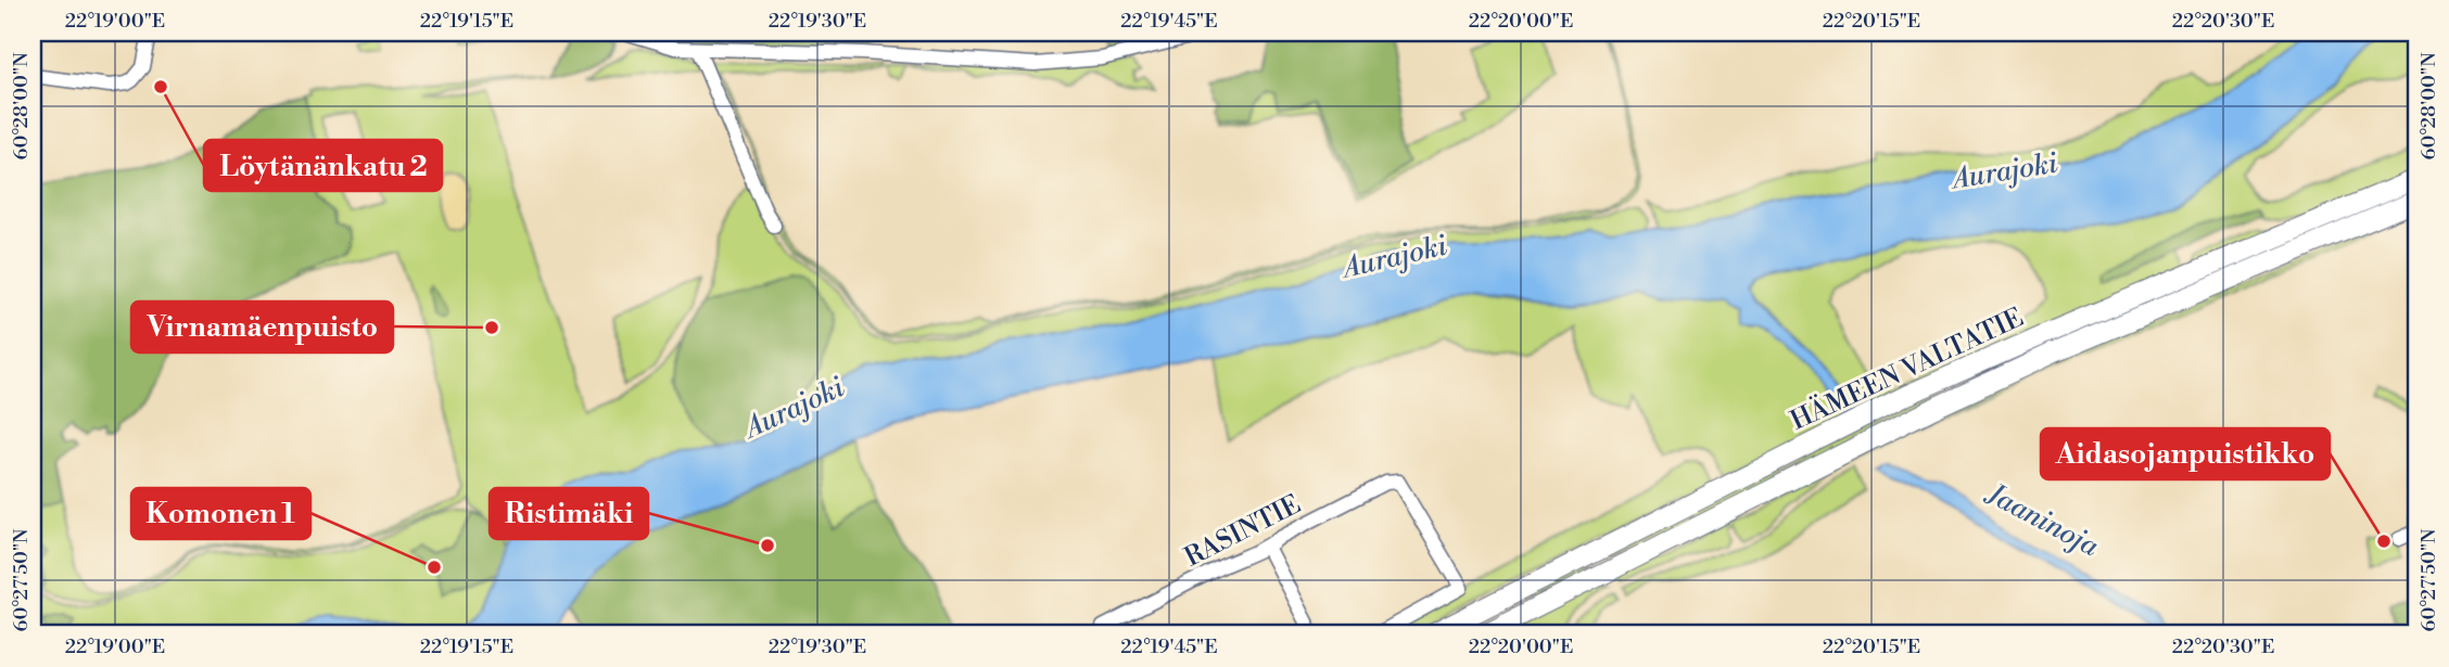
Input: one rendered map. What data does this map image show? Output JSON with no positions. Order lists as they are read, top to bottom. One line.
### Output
{"streets":{"highway":["HÄMEEN VALTATIE"],"street":["RASINTIE"]},"water":["Aurajoki","Jaaninoja"],"places":["Löytänänkatu 2","Virnamäenpuisto","Aidasojanpuistikko","Ristimäki","Komonen 1"],"coordinates":["22°19'00\"E","22°19'15\"E","22°19'30\"E","22°19'45\"E","22°20'00\"E","22°20'15\"E","22°20'30\"E","60°28'00\"N","60°27'50\"N"]}
